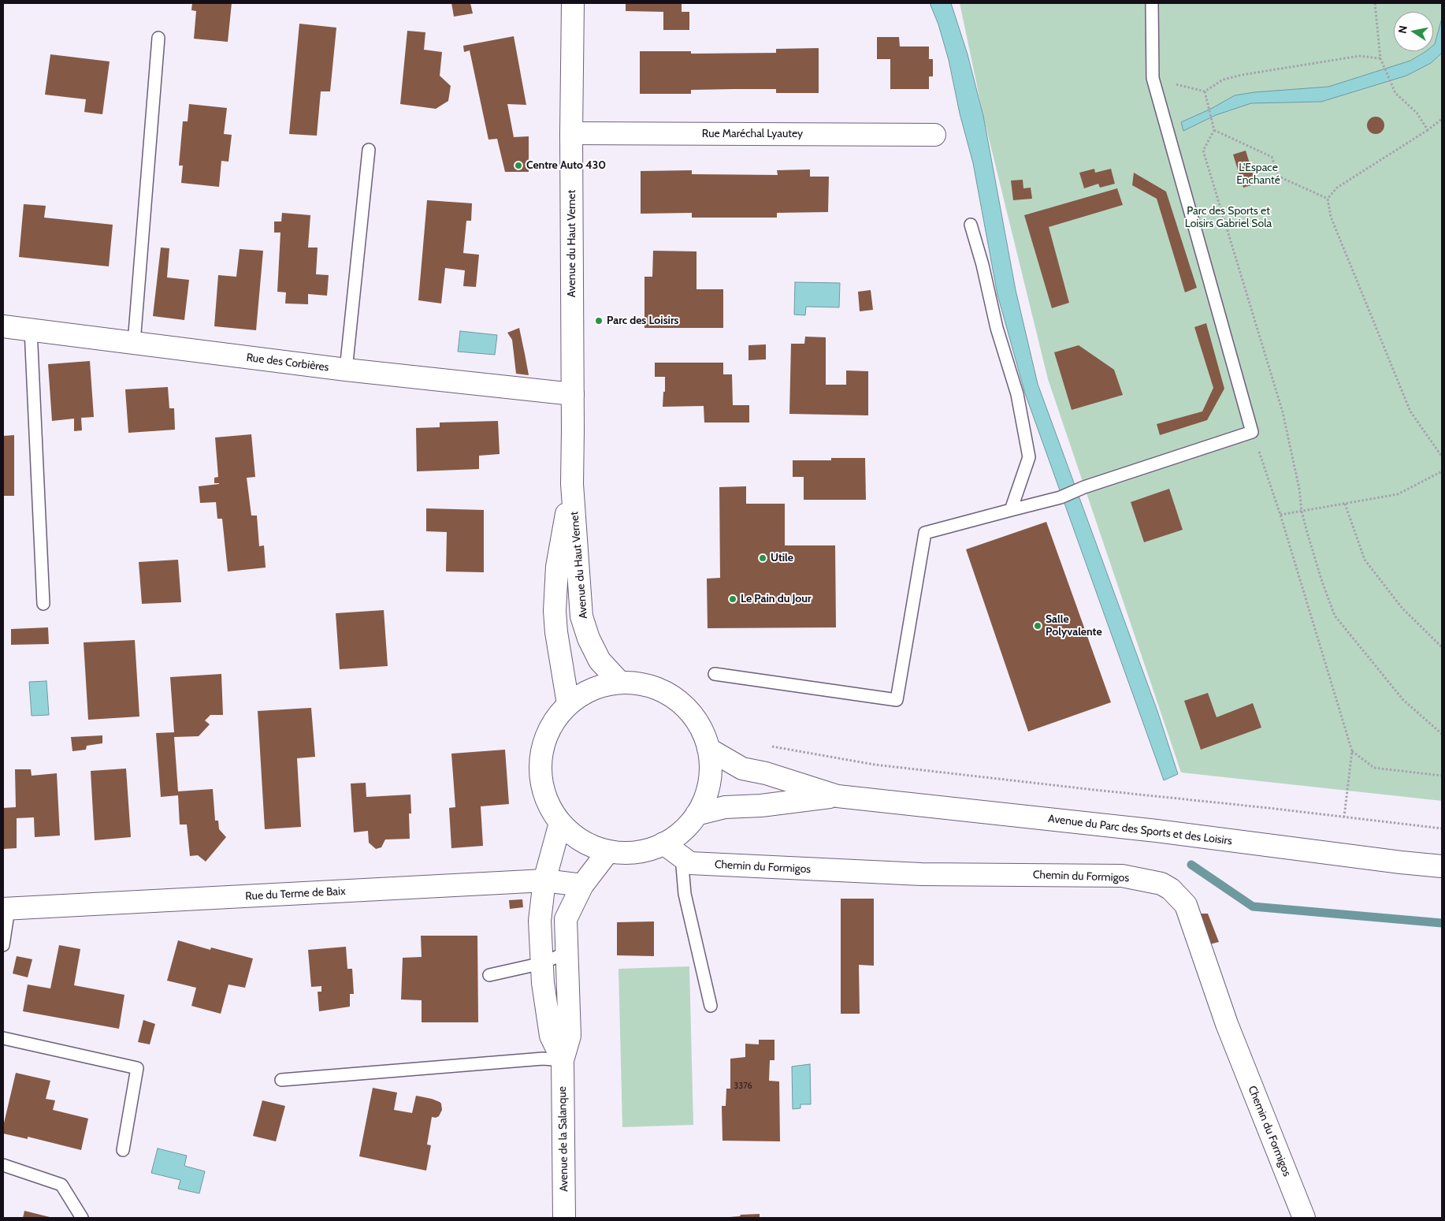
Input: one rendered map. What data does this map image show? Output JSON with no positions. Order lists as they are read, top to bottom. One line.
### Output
{"streets":{"main road":["Rue Maréchal Lyautey","Avenue du Haut Vernet","Rue des Corbières","Avenue du Parc des Sports et des Loisirs","Chemin du Formigos","Rue du Terme de Baix","Avenue de la Salanque"]},"crossings":[["Rue Maréchal Lyautey","Avenue du Haut Vernet"],["Avenue du Haut Vernet","Rue des Corbières"]],"parks":["L'Espace Enchanté","Parc des Sports et Loisirs Gabriel Sola"],"places":["Centre Auto 430","Parc des Loisirs","Utile","Le Pain du Jour","Salle Polyvalente"],"house_numbers":["3376"],"north":"left"}
